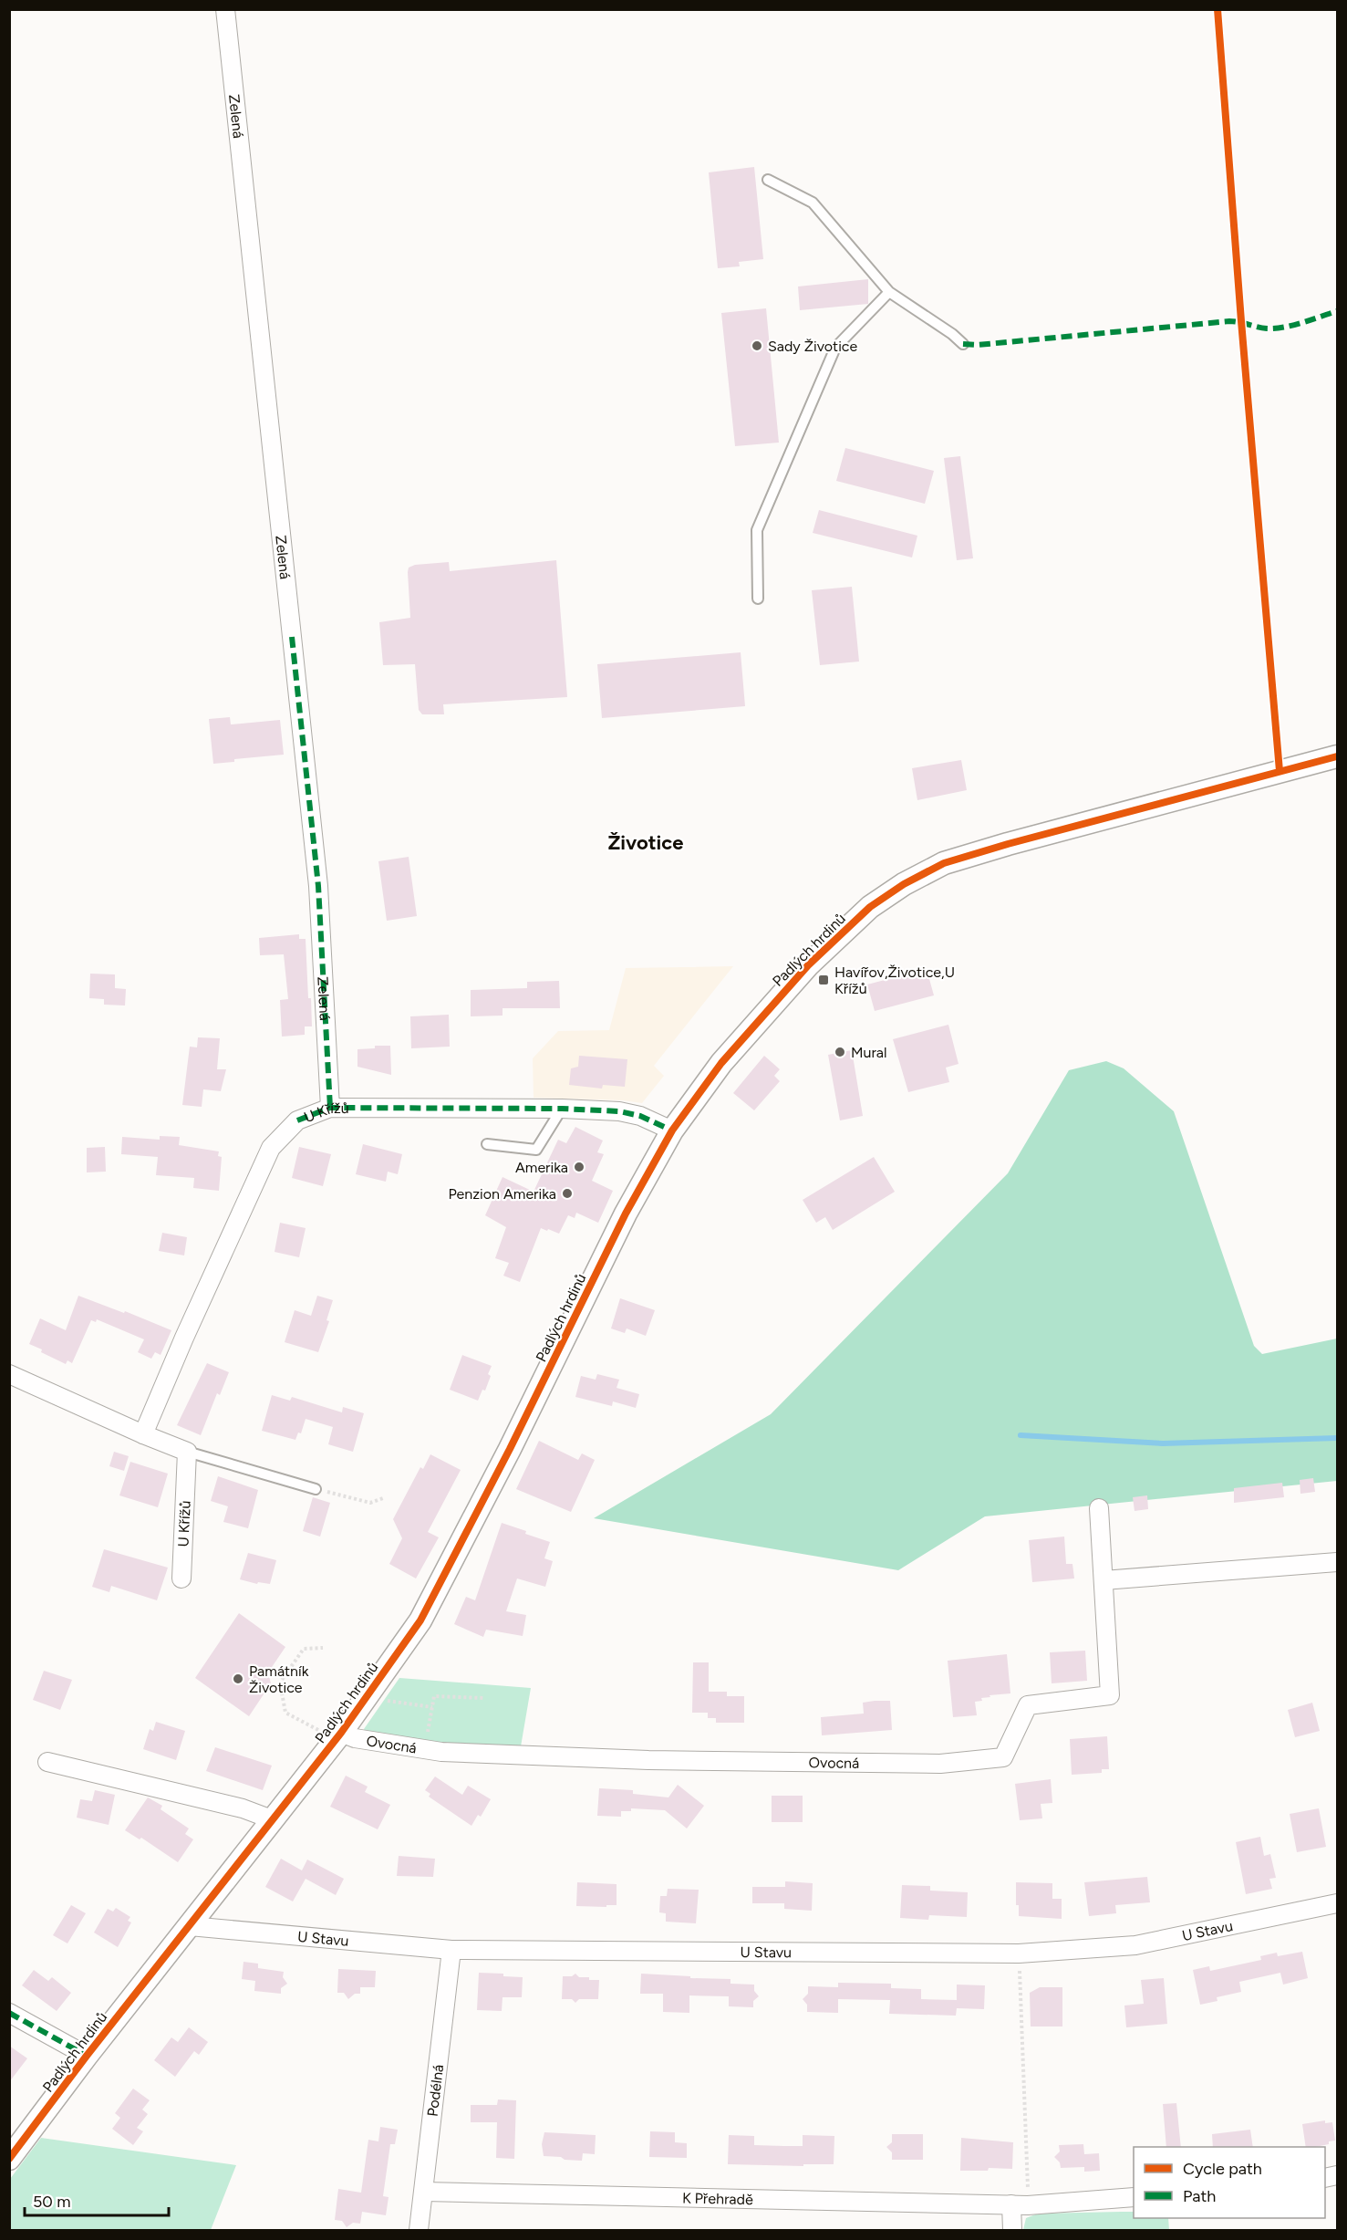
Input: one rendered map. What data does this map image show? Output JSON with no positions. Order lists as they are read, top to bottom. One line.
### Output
{"streets":{"street":["Zelená","Padlých hrdinů","U Křížů","Ovocná","U Stavu","Podélná","K Přehradě"]},"crossings":[["Zelená","U Křížů"],["Padlých hrdinů","U Křížů"],["Padlých hrdinů","Ovocná"],["Padlých hrdinů","U Stavu"],["U Stavu","Podélná"],["Podélná","K Přehradě"]],"districts":["Životice"],"places":{"other":["Sady Životice","Mural","Amerika","Penzion Amerika","Památník Životice"],"transit":["Havířov,Životice,U Křížů"]},"legend":["Cycle path","Path"],"scale_bar":"50 m"}
